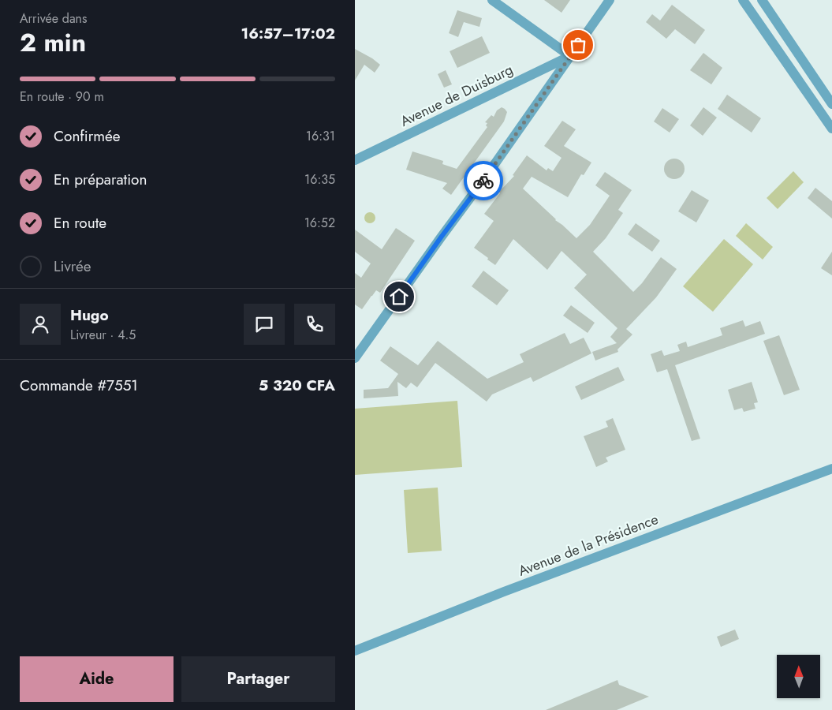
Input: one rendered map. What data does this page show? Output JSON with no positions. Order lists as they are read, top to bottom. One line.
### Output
{"streets":{"street":["Avenue de Duisburg","Avenue de la Présidence"]},"north":"top","page":{"heading":["2 min","Arrivée dans","16:57–17:02"],"panel":["Hugo","Livreur · 4.5","Commande #7551","5 320 CFA"],"bar":"En route · 90 m","list":[["Confirmée","16:31"],["En préparation","16:35"],["En route","16:52"],"Livrée"],"buttons":["Aide","Partager"]}}
